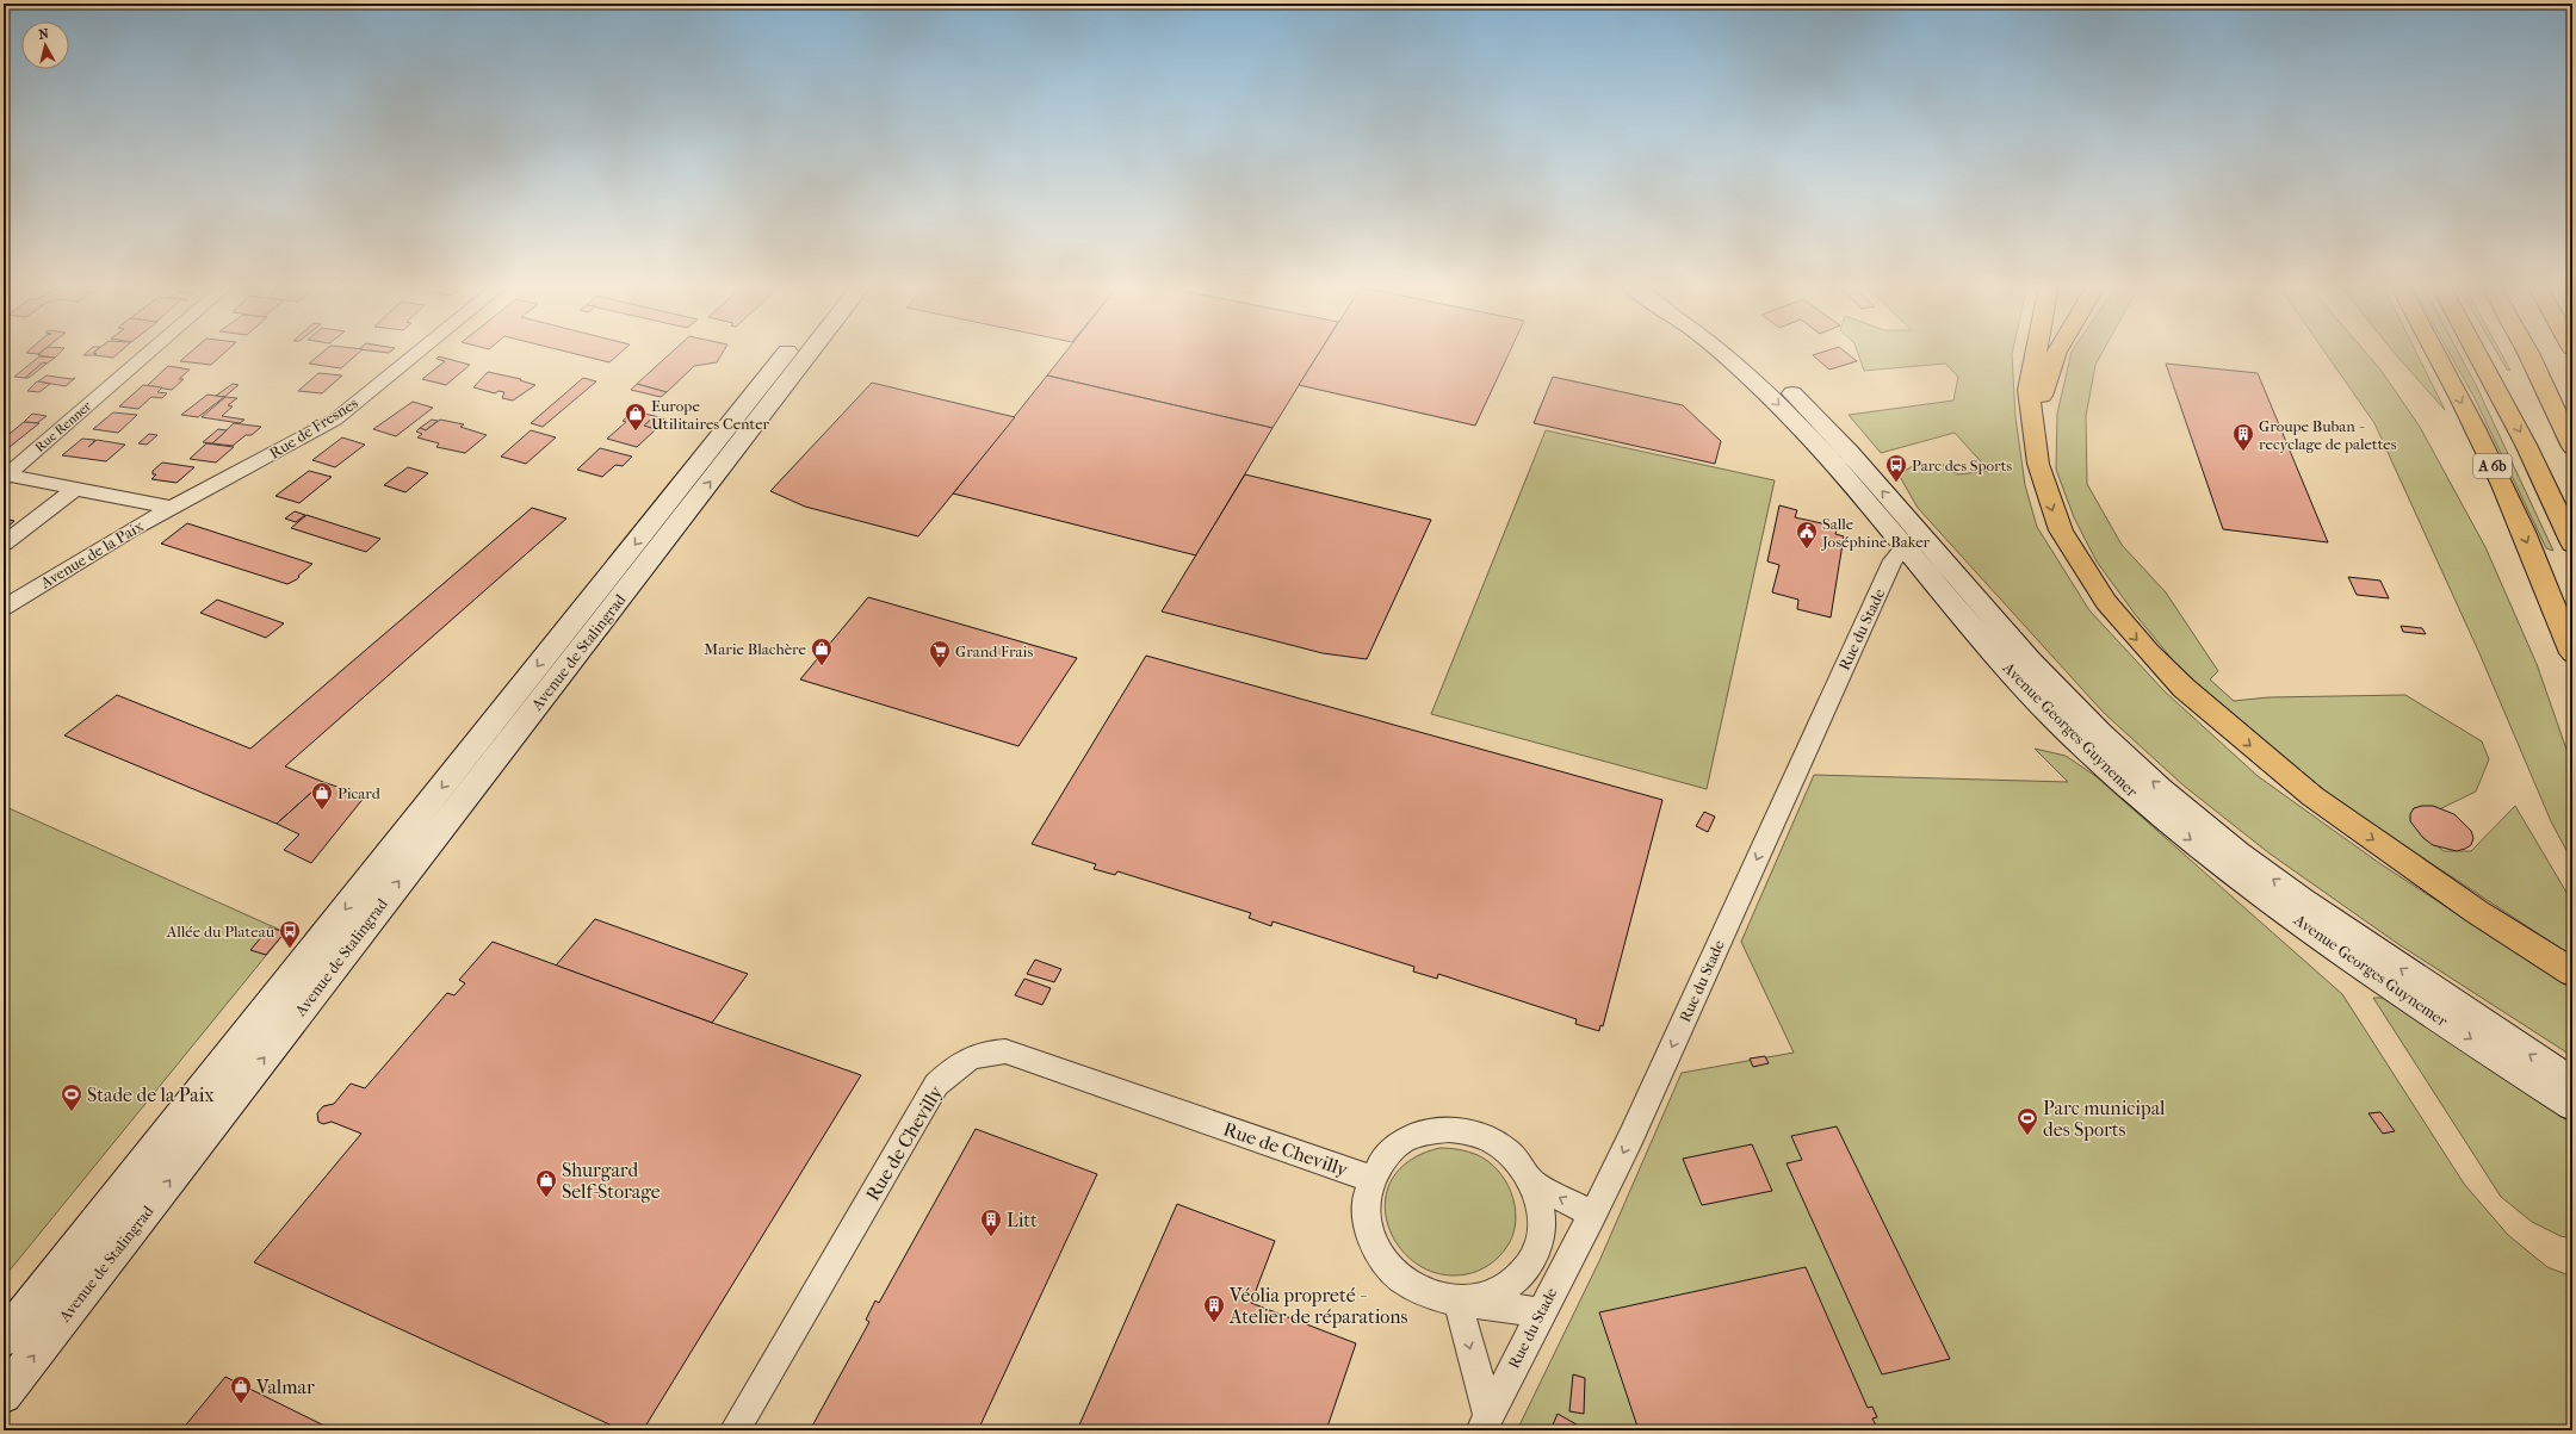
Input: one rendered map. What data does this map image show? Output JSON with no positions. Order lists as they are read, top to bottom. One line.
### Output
{"streets":{"highway":["A 6b"],"main road":["Avenue de Stalingrad","Avenue Georges Guynemer"],"street":["Rue Renner","Rue de Fresnes","Avenue de la Paix","Rue du Stade","Rue de Chevilly"]},"crossings":[["Rue de Fresnes","Avenue de la Paix"],["Rue du Stade","Avenue Georges Guynemer"]],"one_way":["Rue du Stade"],"places":{"shop":["Europe Utilitaires Center","Marie Blachère","Picard","Shurgard Self-Storage","Valmar"],"building":["Groupe Buban - recyclage de palettes","Litt","Véolia propreté - Atelier de réparations"],"bus stop":["Parc des Sports","Allée du Plateau"],"public building":["Salle Joséphine Baker"],"supermarket":["Grand Frais"],"sports":["Stade de la Paix","Parc municipal des Sports"]},"north":"top"}
